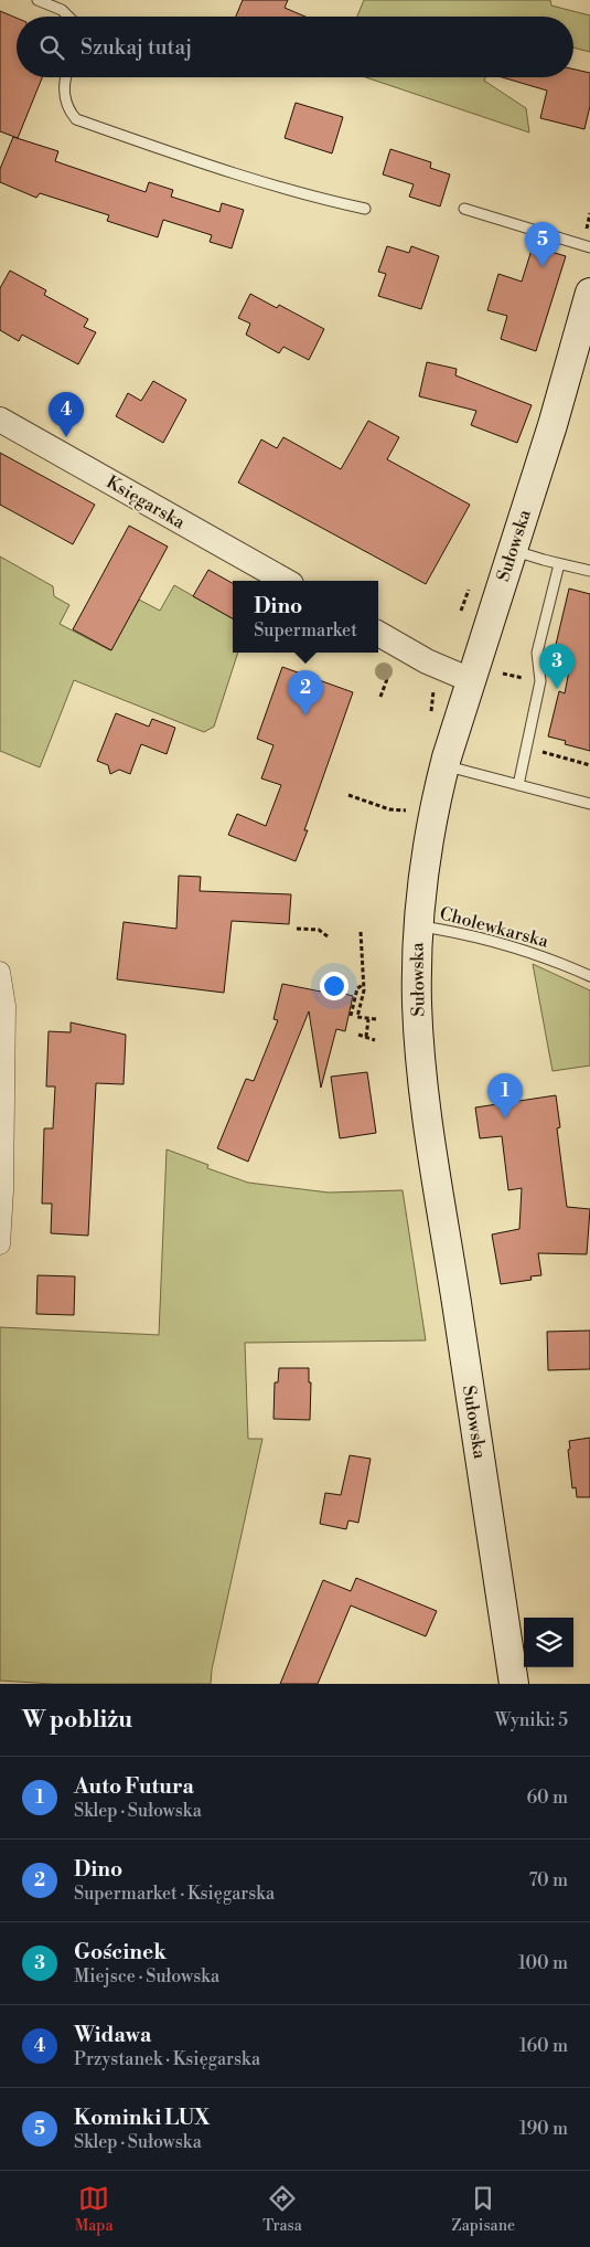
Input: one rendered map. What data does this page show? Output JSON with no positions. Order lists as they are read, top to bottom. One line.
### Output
{"streets":{"main road":["Sułowska"],"street":["Księgarska"],"lane":["Cholewkarska"]},"crossings":[["Sułowska","Cholewkarska"]],"page":{"search":"Szukaj tutaj","pins":["5","4","3","2","1"],"popup":["Dino","Supermarket"],"heading":["W pobliżu","Wyniki: 5"],"list":[{"mark":"1","name":"Auto Futura","note":"Sklep · Sułowska","value":"60 m"},{"mark":"2","name":"Dino","note":"Supermarket · Księgarska","value":"70 m"},{"mark":"3","name":"Gościnek","note":"Miejsce · Sułowska","value":"100 m"},{"mark":"4","name":"Widawa","note":"Przystanek · Księgarska","value":"160 m"},{"mark":"5","name":"Kominki LUX","note":"Sklep · Sułowska","value":"190 m"}],"nav":["Mapa","Trasa","Zapisane"]}}
